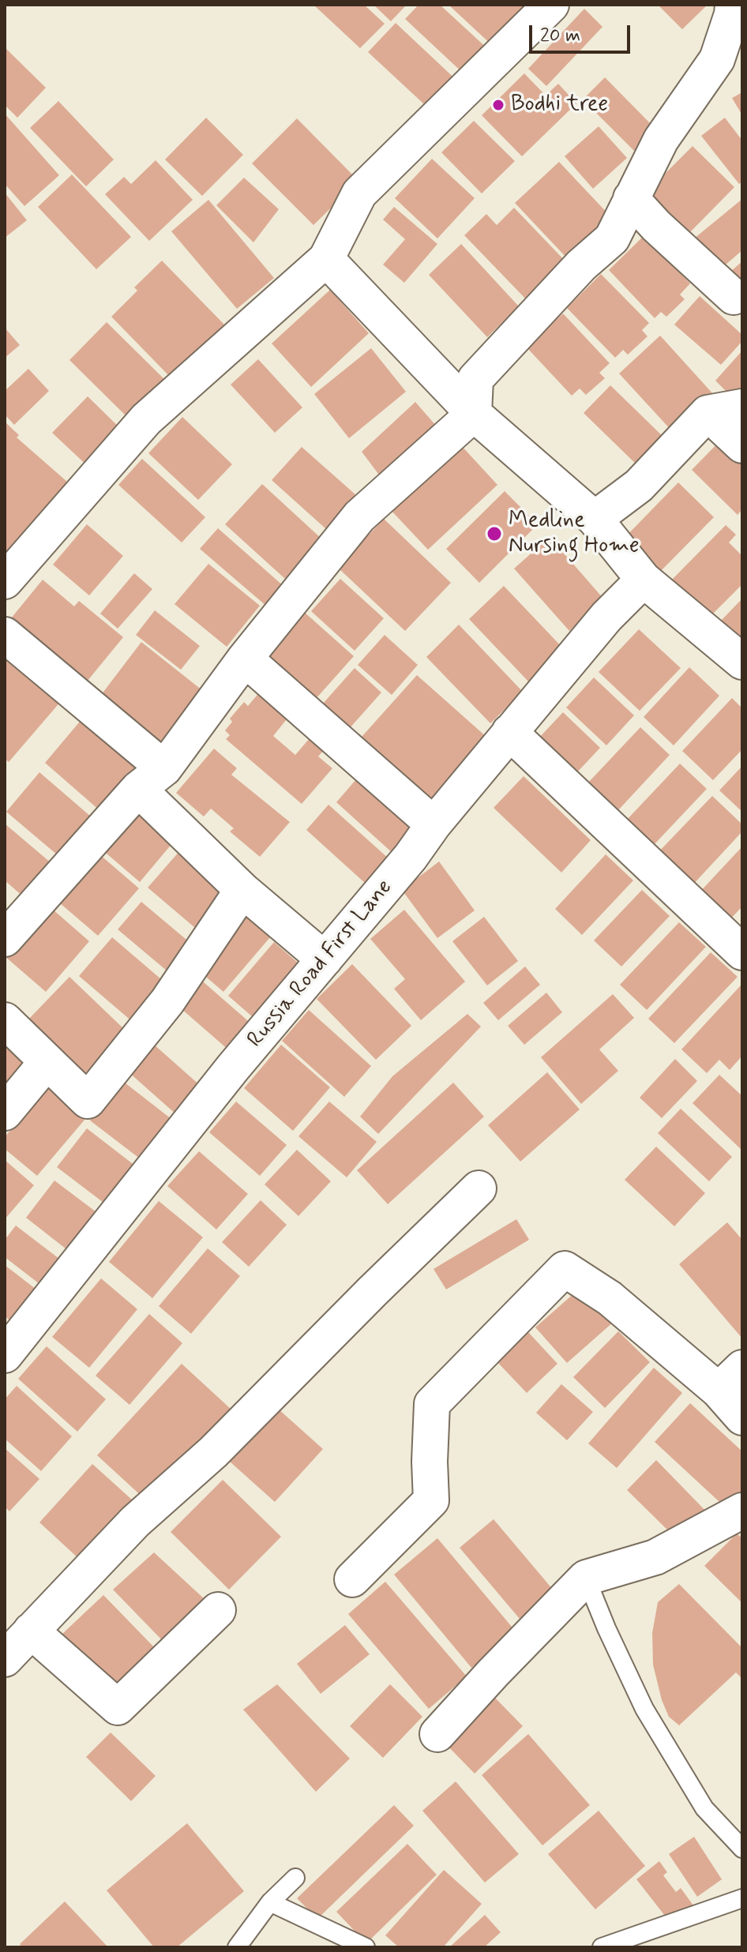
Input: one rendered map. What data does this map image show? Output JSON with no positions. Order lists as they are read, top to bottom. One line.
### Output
{"streets":{"street":["Russia Road First Lane"]},"places":["Bodhi tree","Medline Nursing Home"],"scale_bar":"20 m"}
